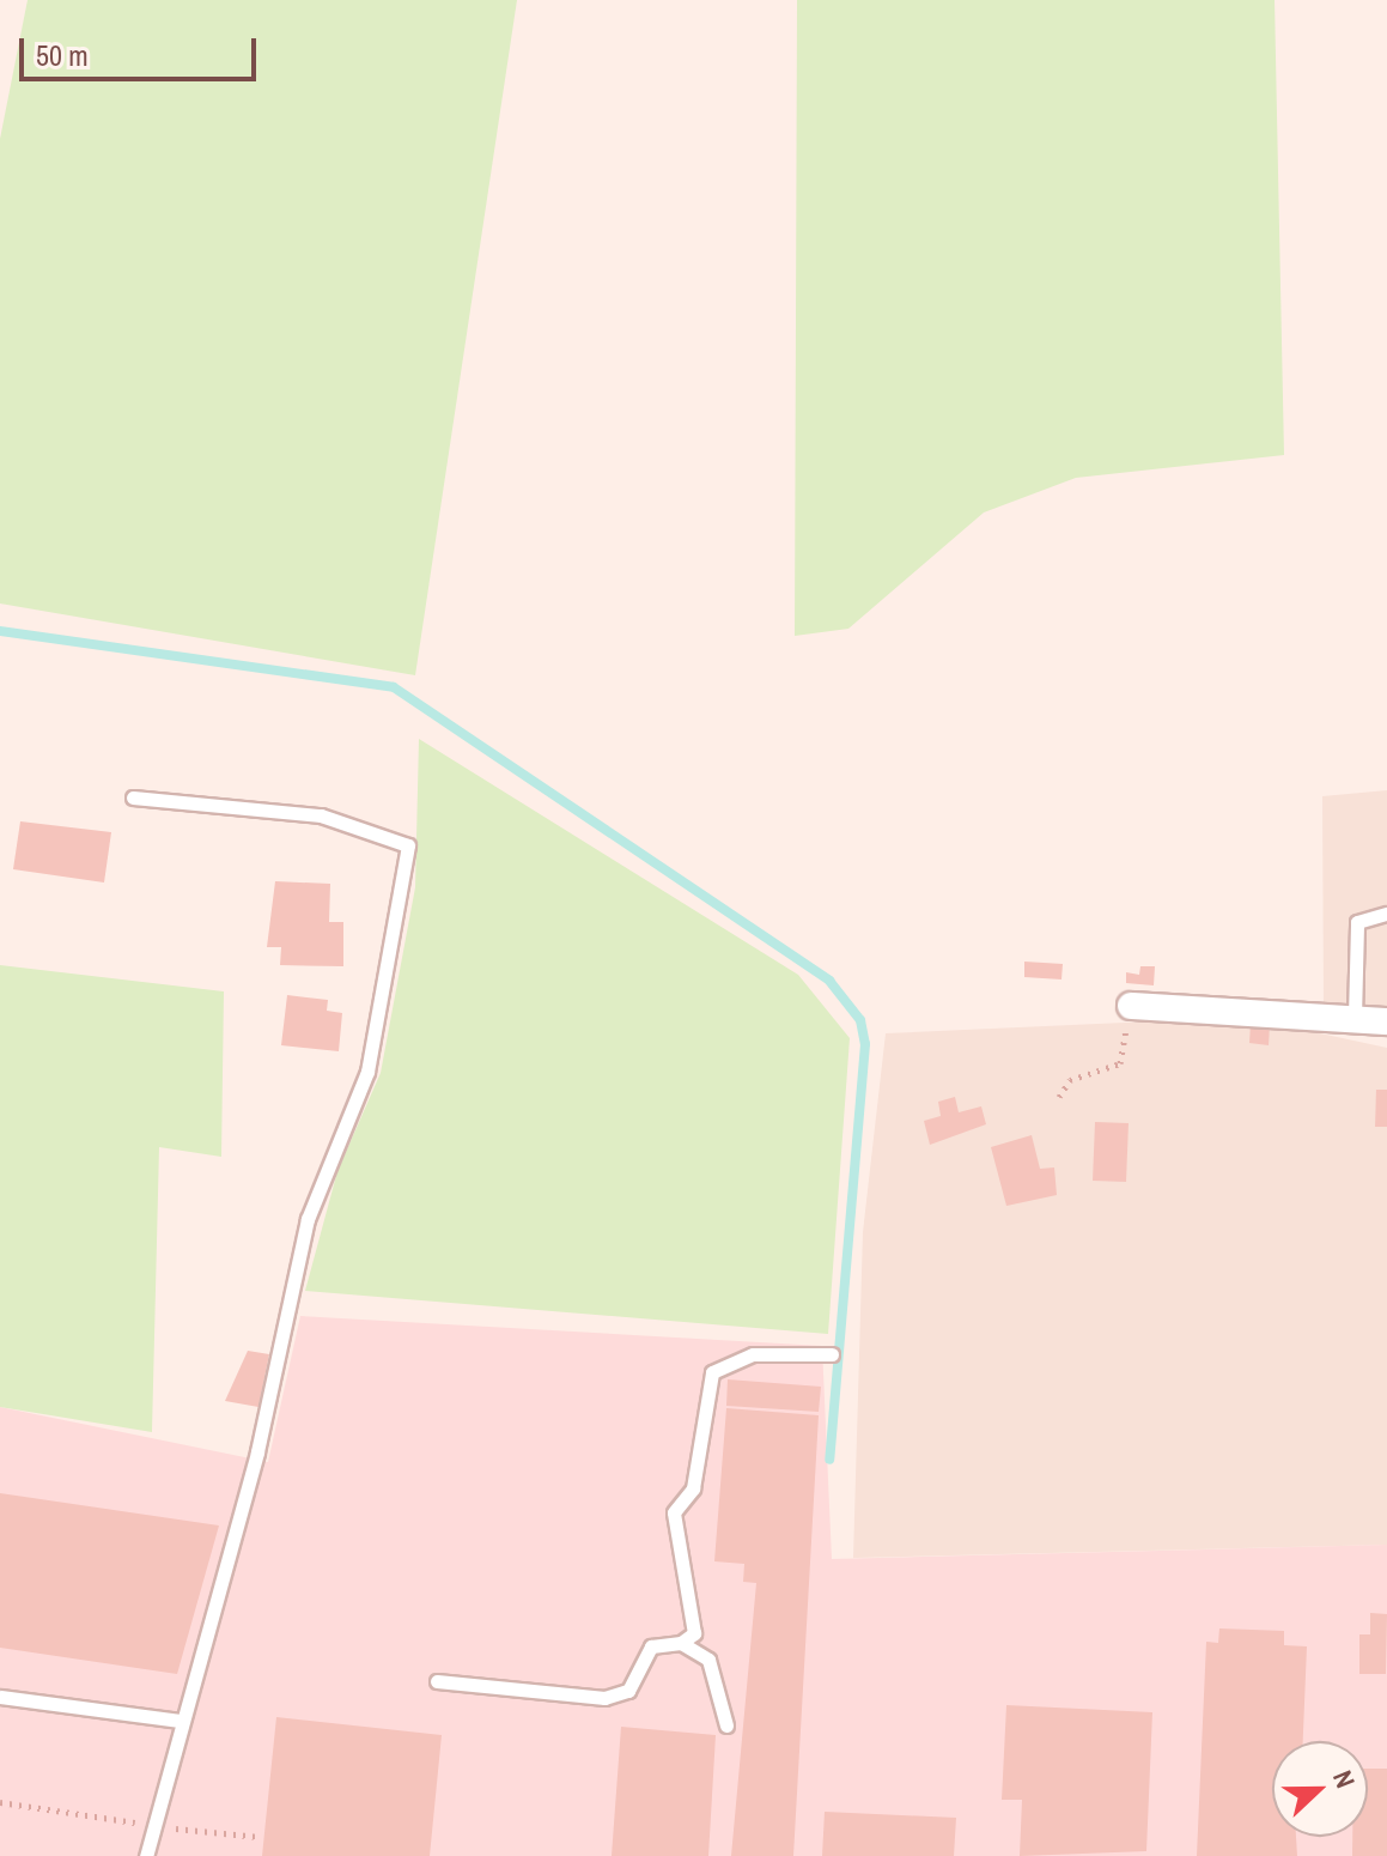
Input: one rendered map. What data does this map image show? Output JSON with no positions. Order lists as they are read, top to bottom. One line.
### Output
{"scale_bar":"50 m","north":"right"}
